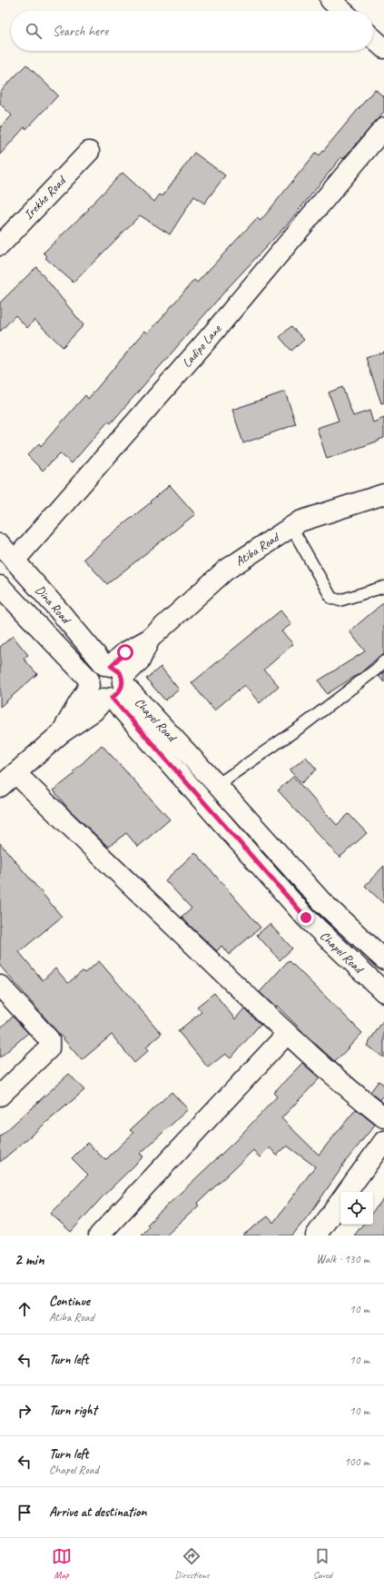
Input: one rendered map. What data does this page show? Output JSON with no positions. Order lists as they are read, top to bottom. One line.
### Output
{"streets":{"street":["Irekhe Road","Ladipo Lane","Atiba Road","Dina Road","Chapel Road"]},"crossings":[["Ladipo Lane","Dina Road"],["Atiba Road","Dina Road"],["Atiba Road","Chapel Road"],["Dina Road","Chapel Road"]],"page":{"search":"Search here","heading":["2 min","Walk · 130 m"],"list":[["Continue","Atiba Road","10 m"],["Turn left","10 m"],["Turn right","10 m"],["Turn left","Chapel Road","100 m"],"Arrive at destination"],"nav":["Map","Directions","Saved"]}}
